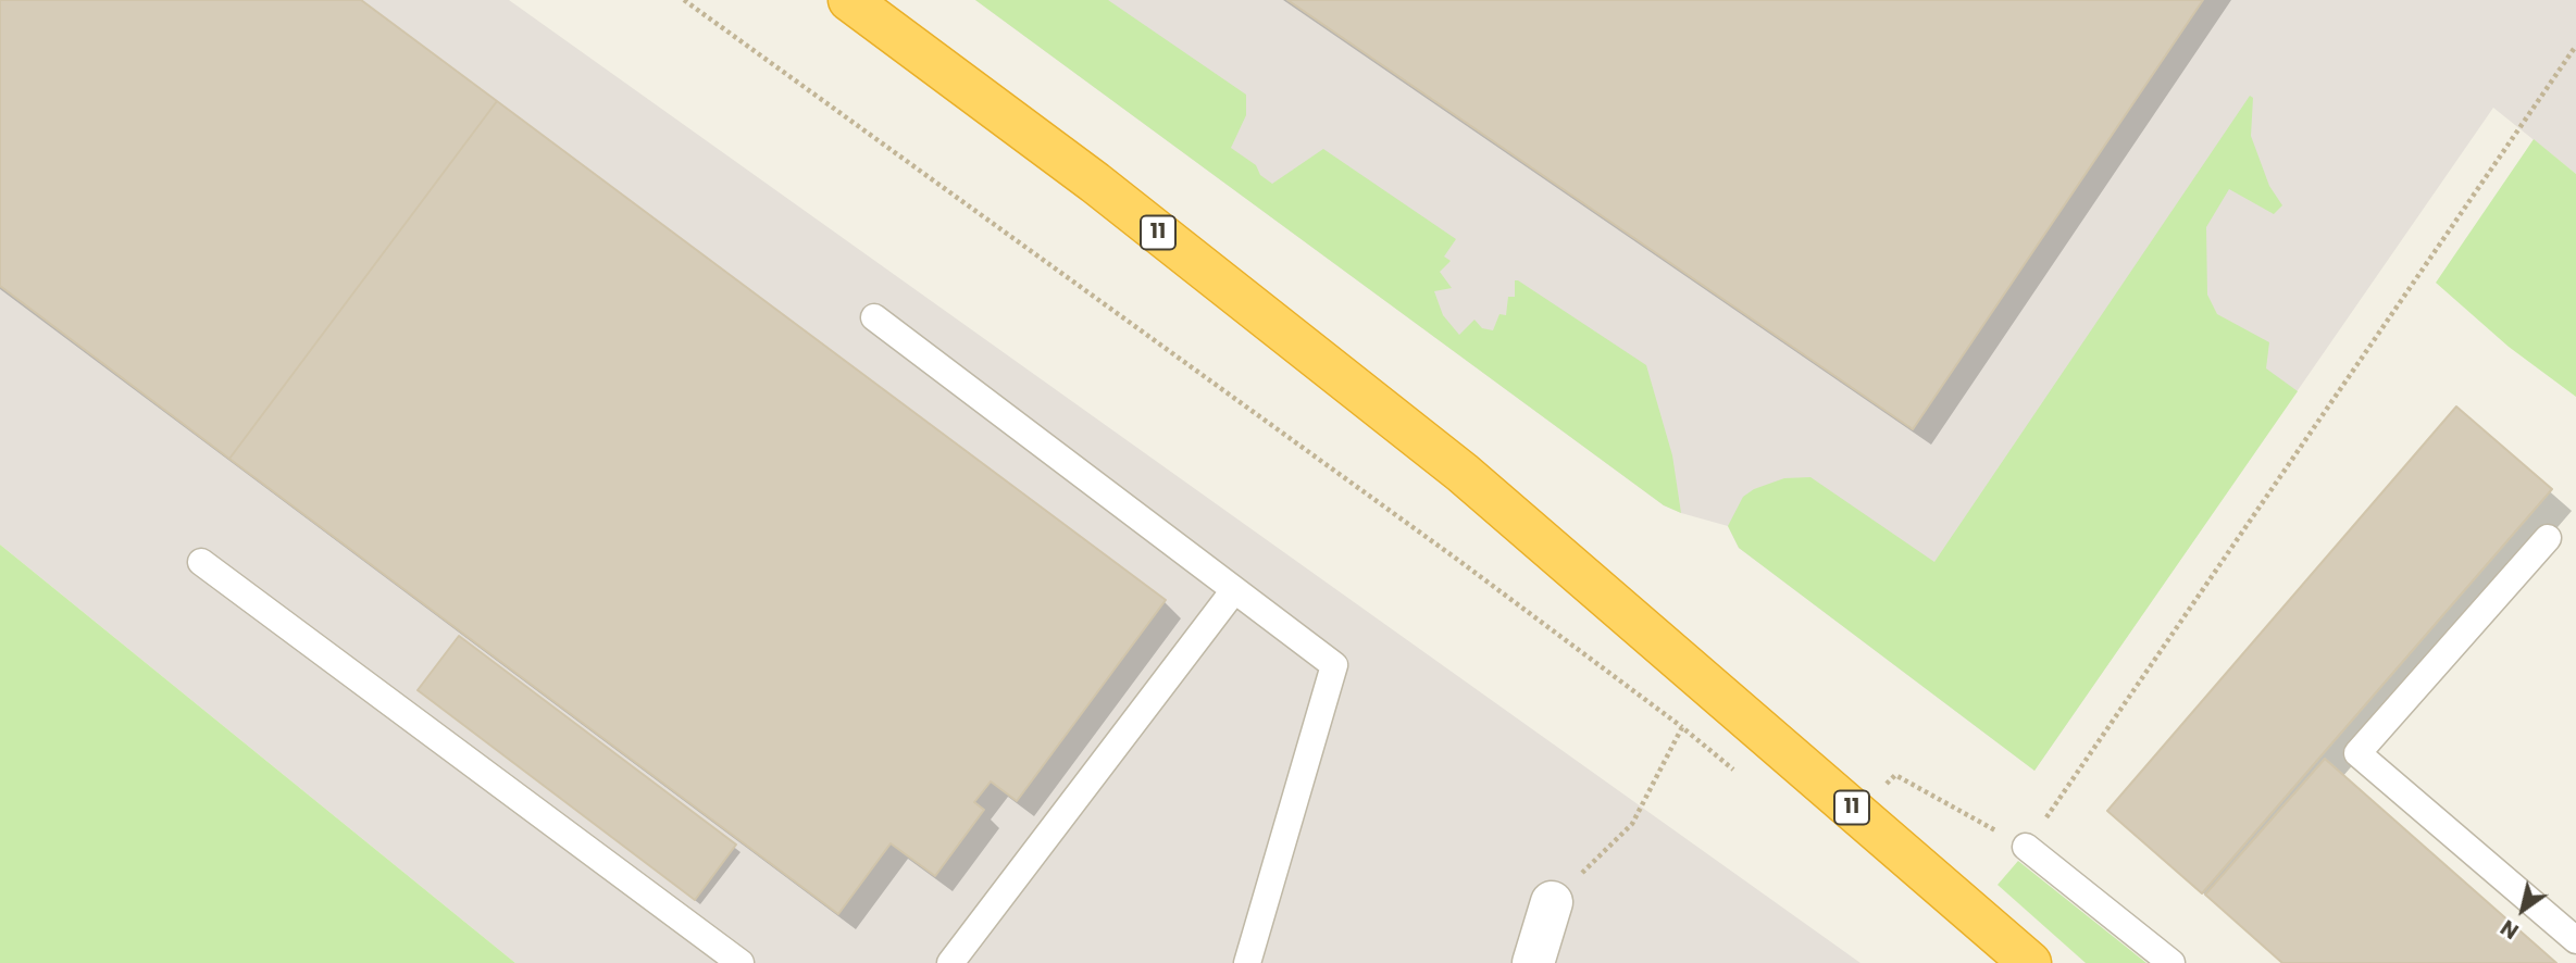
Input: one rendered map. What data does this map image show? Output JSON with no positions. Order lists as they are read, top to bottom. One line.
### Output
{"streets":{"highway":["11"]},"north":"bottom left"}
